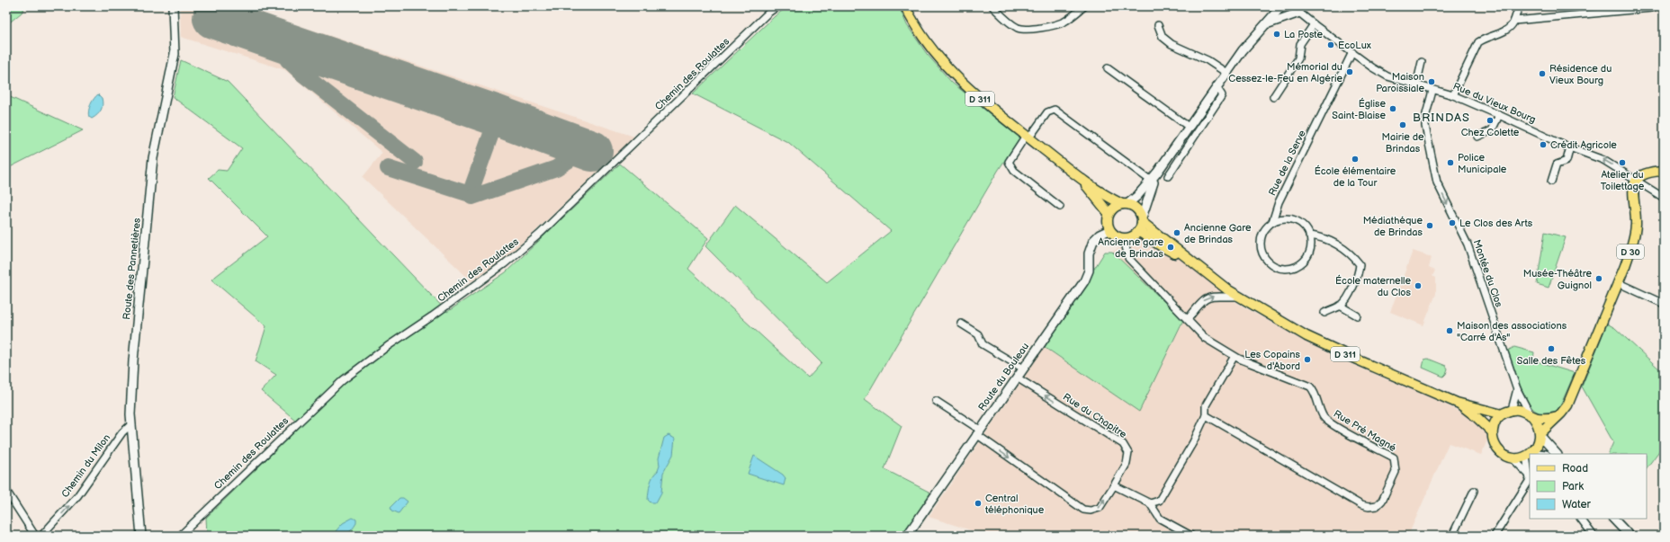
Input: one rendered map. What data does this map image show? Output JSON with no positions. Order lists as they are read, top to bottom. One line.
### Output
{"streets":{"main road":["D 311","D 30"],"street":["Chemin des Roulattes","Rue du Vieux Bourg","Rue de la Serve","Route des Pannetières","Montée du Clos","Route du Bouleau","Rue du Chapitre","Rue Pré Magné","Chemin du Milon"]},"crossings":[["D 311","Route du Bouleau"],["D 311","Rue Pré Magné"],["Rue du Vieux Bourg","Rue de la Serve"],["Rue du Vieux Bourg","D 30"],["Rue du Vieux Bourg","Montée du Clos"],["Route des Pannetières","Chemin du Milon"],["Route du Bouleau","Rue du Chapitre"],["Route du Bouleau","Rue Pré Magné"]],"one_way":["Montée du Clos","Chemin du Milon"],"districts":["BRINDAS"],"places":["La Poste","EcoLux","Mémorial du Cessez-le-Feu en Algérie","Résidence du Vieux Bourg","Maison Paroissiale","Église Saint-Blaise","Chez Colette","Mairie de Brindas","Crédit Agricole","École élémentaire de la Tour","Police Municipale","Atelier du Toilettage","Le Clos des Arts","Médiathéque de Brindas","Ancienne Gare de Brindas","Ancienne gare de Brindas","Musée-Théâtre Guignol","École maternelle du Clos","Maison des associations \"Carré d'As\"","Salle des Fêtes","Les Copains d'Abord","Central téléphonique"],"legend":["Road","Park","Water"]}
